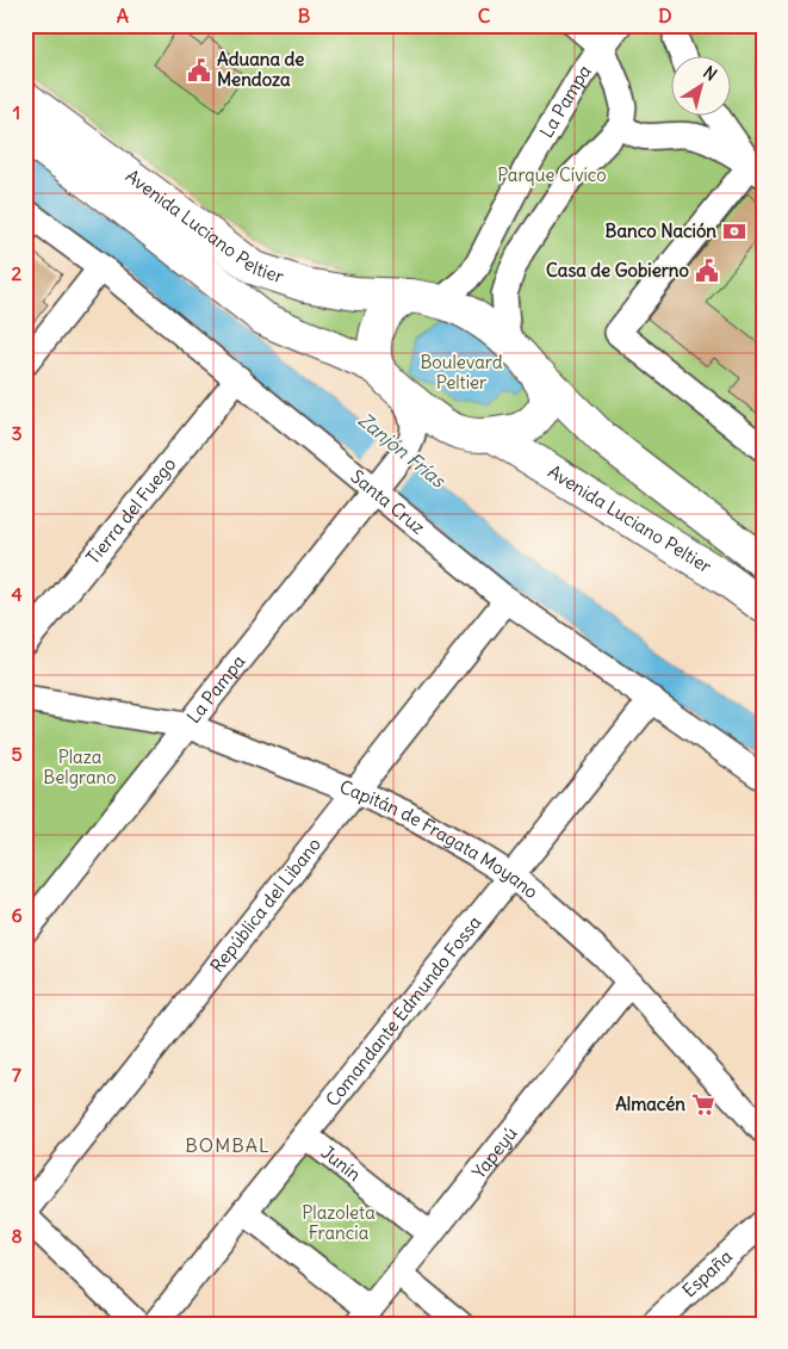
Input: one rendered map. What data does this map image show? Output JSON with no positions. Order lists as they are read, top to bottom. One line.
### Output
{"streets":{"main road":["Avenida Luciano Peltier"],"street":["La Pampa","Santa Cruz","Tierra del Fuego","Capitán de Fragata Moyano","República del Libano","Comandante Edmundo Fossa","Yapeyú","Junín","España"]},"crossings":[["La Pampa","Avenida Luciano Peltier"],["La Pampa","Santa Cruz"],["La Pampa","Capitán de Fragata Moyano"],["Santa Cruz","Tierra del Fuego"],["Santa Cruz","República del Libano"],["Santa Cruz","Comandante Edmundo Fossa"],["Capitán de Fragata Moyano","República del Libano"],["Capitán de Fragata Moyano","Comandante Edmundo Fossa"],["Capitán de Fragata Moyano","Yapeyú"],["Comandante Edmundo Fossa","Junín"],["Yapeyú","Junín"]],"districts":["BOMBAL"],"water":["Zanjón Frías"],"parks":["Parque Cívico","Boulevard Peltier","Plaza Belgrano","Plazoleta Francia"],"places":{"public building":["Aduana de Mendoza","Casa de Gobierno"],"bank":["Banco Nación"],"supermarket":["Almacén"]},"north":"top right","grid":{"columns":["A","B","C","D"],"rows":["1","2","3","4","5","6","7","8"]}}
